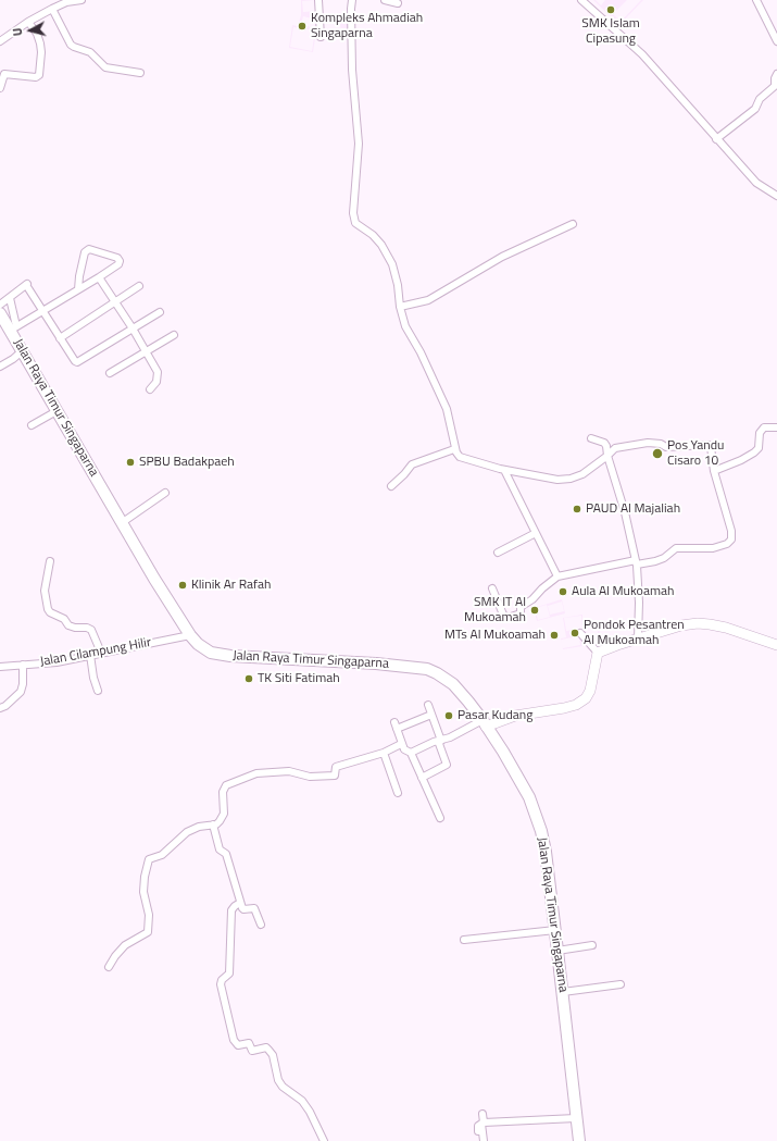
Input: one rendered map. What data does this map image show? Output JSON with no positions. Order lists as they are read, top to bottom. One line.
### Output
{"streets":{"main road":["Jalan Raya Timur Singaparna"],"street":["Jalan Cilampung Hilir"]},"crossings":[["Jalan Raya Timur Singaparna","Jalan Cilampung Hilir"]],"places":["SMK Islam Cipasung","Kompleks Ahmadiah Singaparna","Pos Yandu Cisaro 10","SPBU Badakpaeh","PAUD Al Majaliah","Klinik Ar Rafah","Aula Al Mukoamah","SMK IT Al Mukoamah","Pondok Pesantren Al Mukoamah","MTs Al Mukoamah","TK Siti Fatimah","Pasar Kudang"],"north":"left"}
